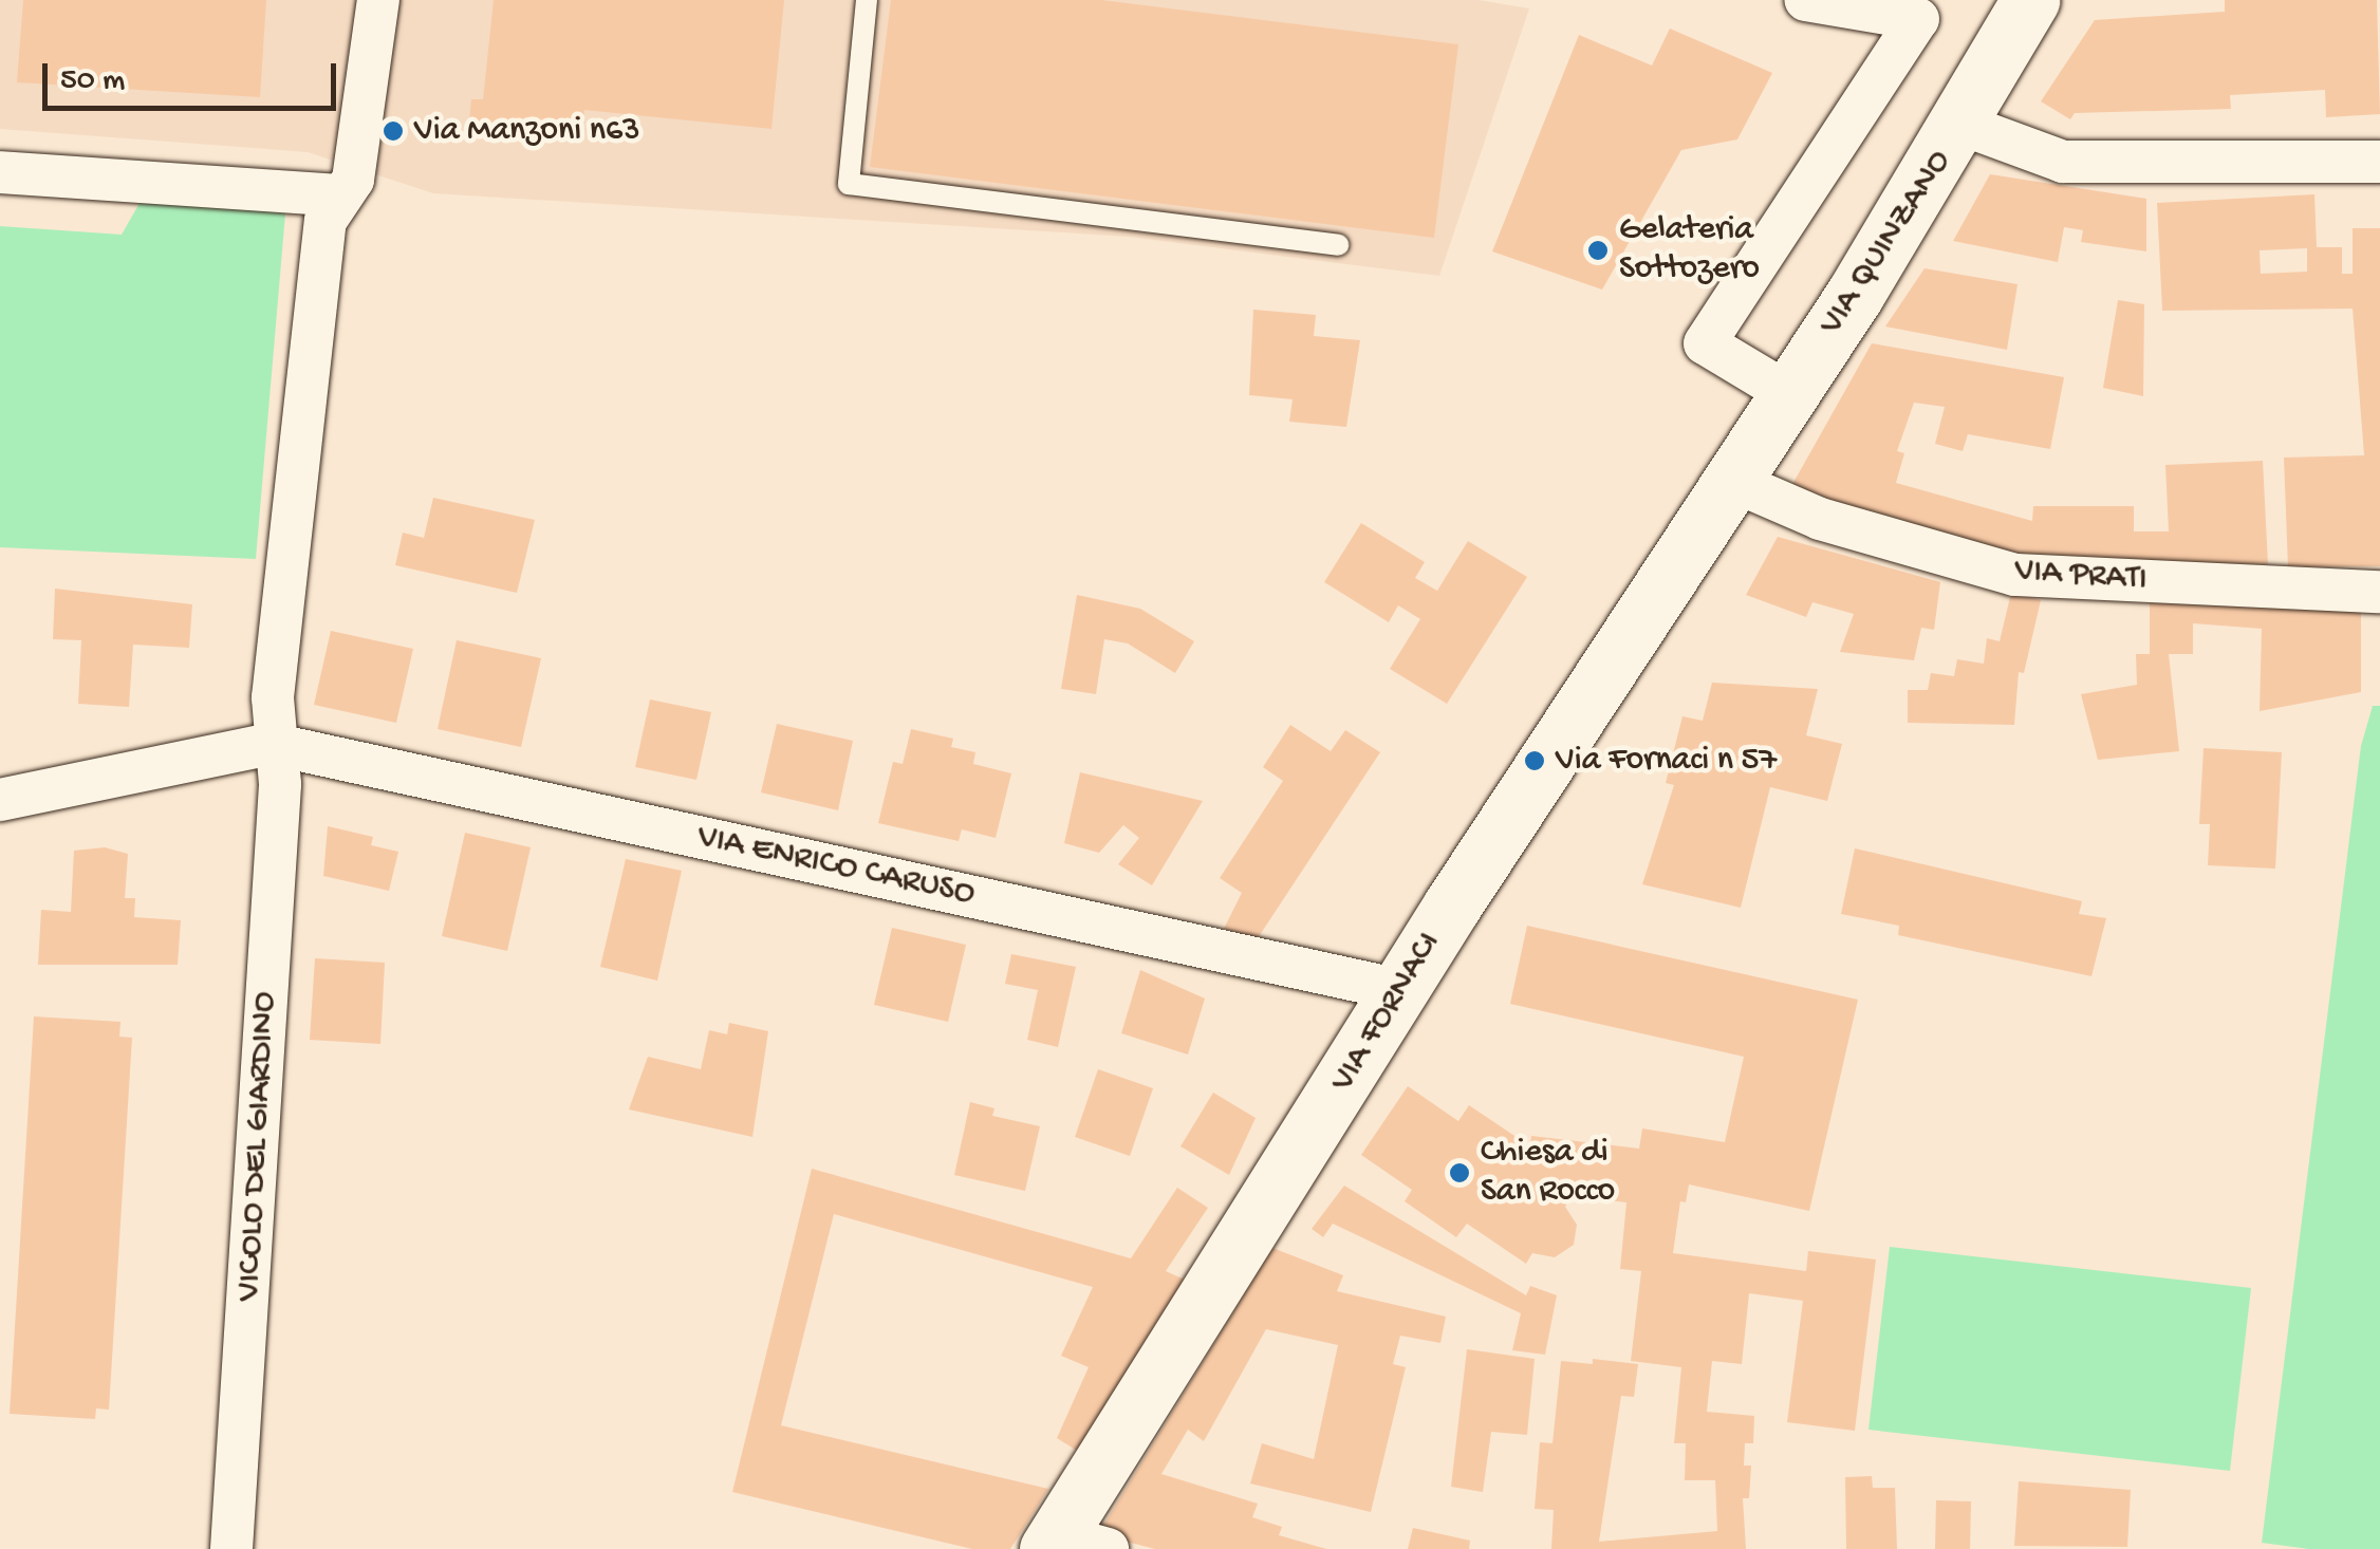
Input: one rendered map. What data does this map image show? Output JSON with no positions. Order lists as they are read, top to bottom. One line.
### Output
{"streets":{"street":["VIA QUINZANO","VIA PRATI","VIA ENRICO CARUSO","VIA FORNACI","VICOLO DEL GIARDINO"]},"crossings":[["VIA QUINZANO","VIA PRATI"],["VIA QUINZANO","VIA FORNACI"],["VIA PRATI","VIA FORNACI"],["VIA ENRICO CARUSO","VIA FORNACI"],["VIA ENRICO CARUSO","VICOLO DEL GIARDINO"]],"places":["Via Manzoni n63","Gelateria Sottozero","Via Fornaci n 57","Chiesa di San Rocco"],"scale_bar":"50 m"}
